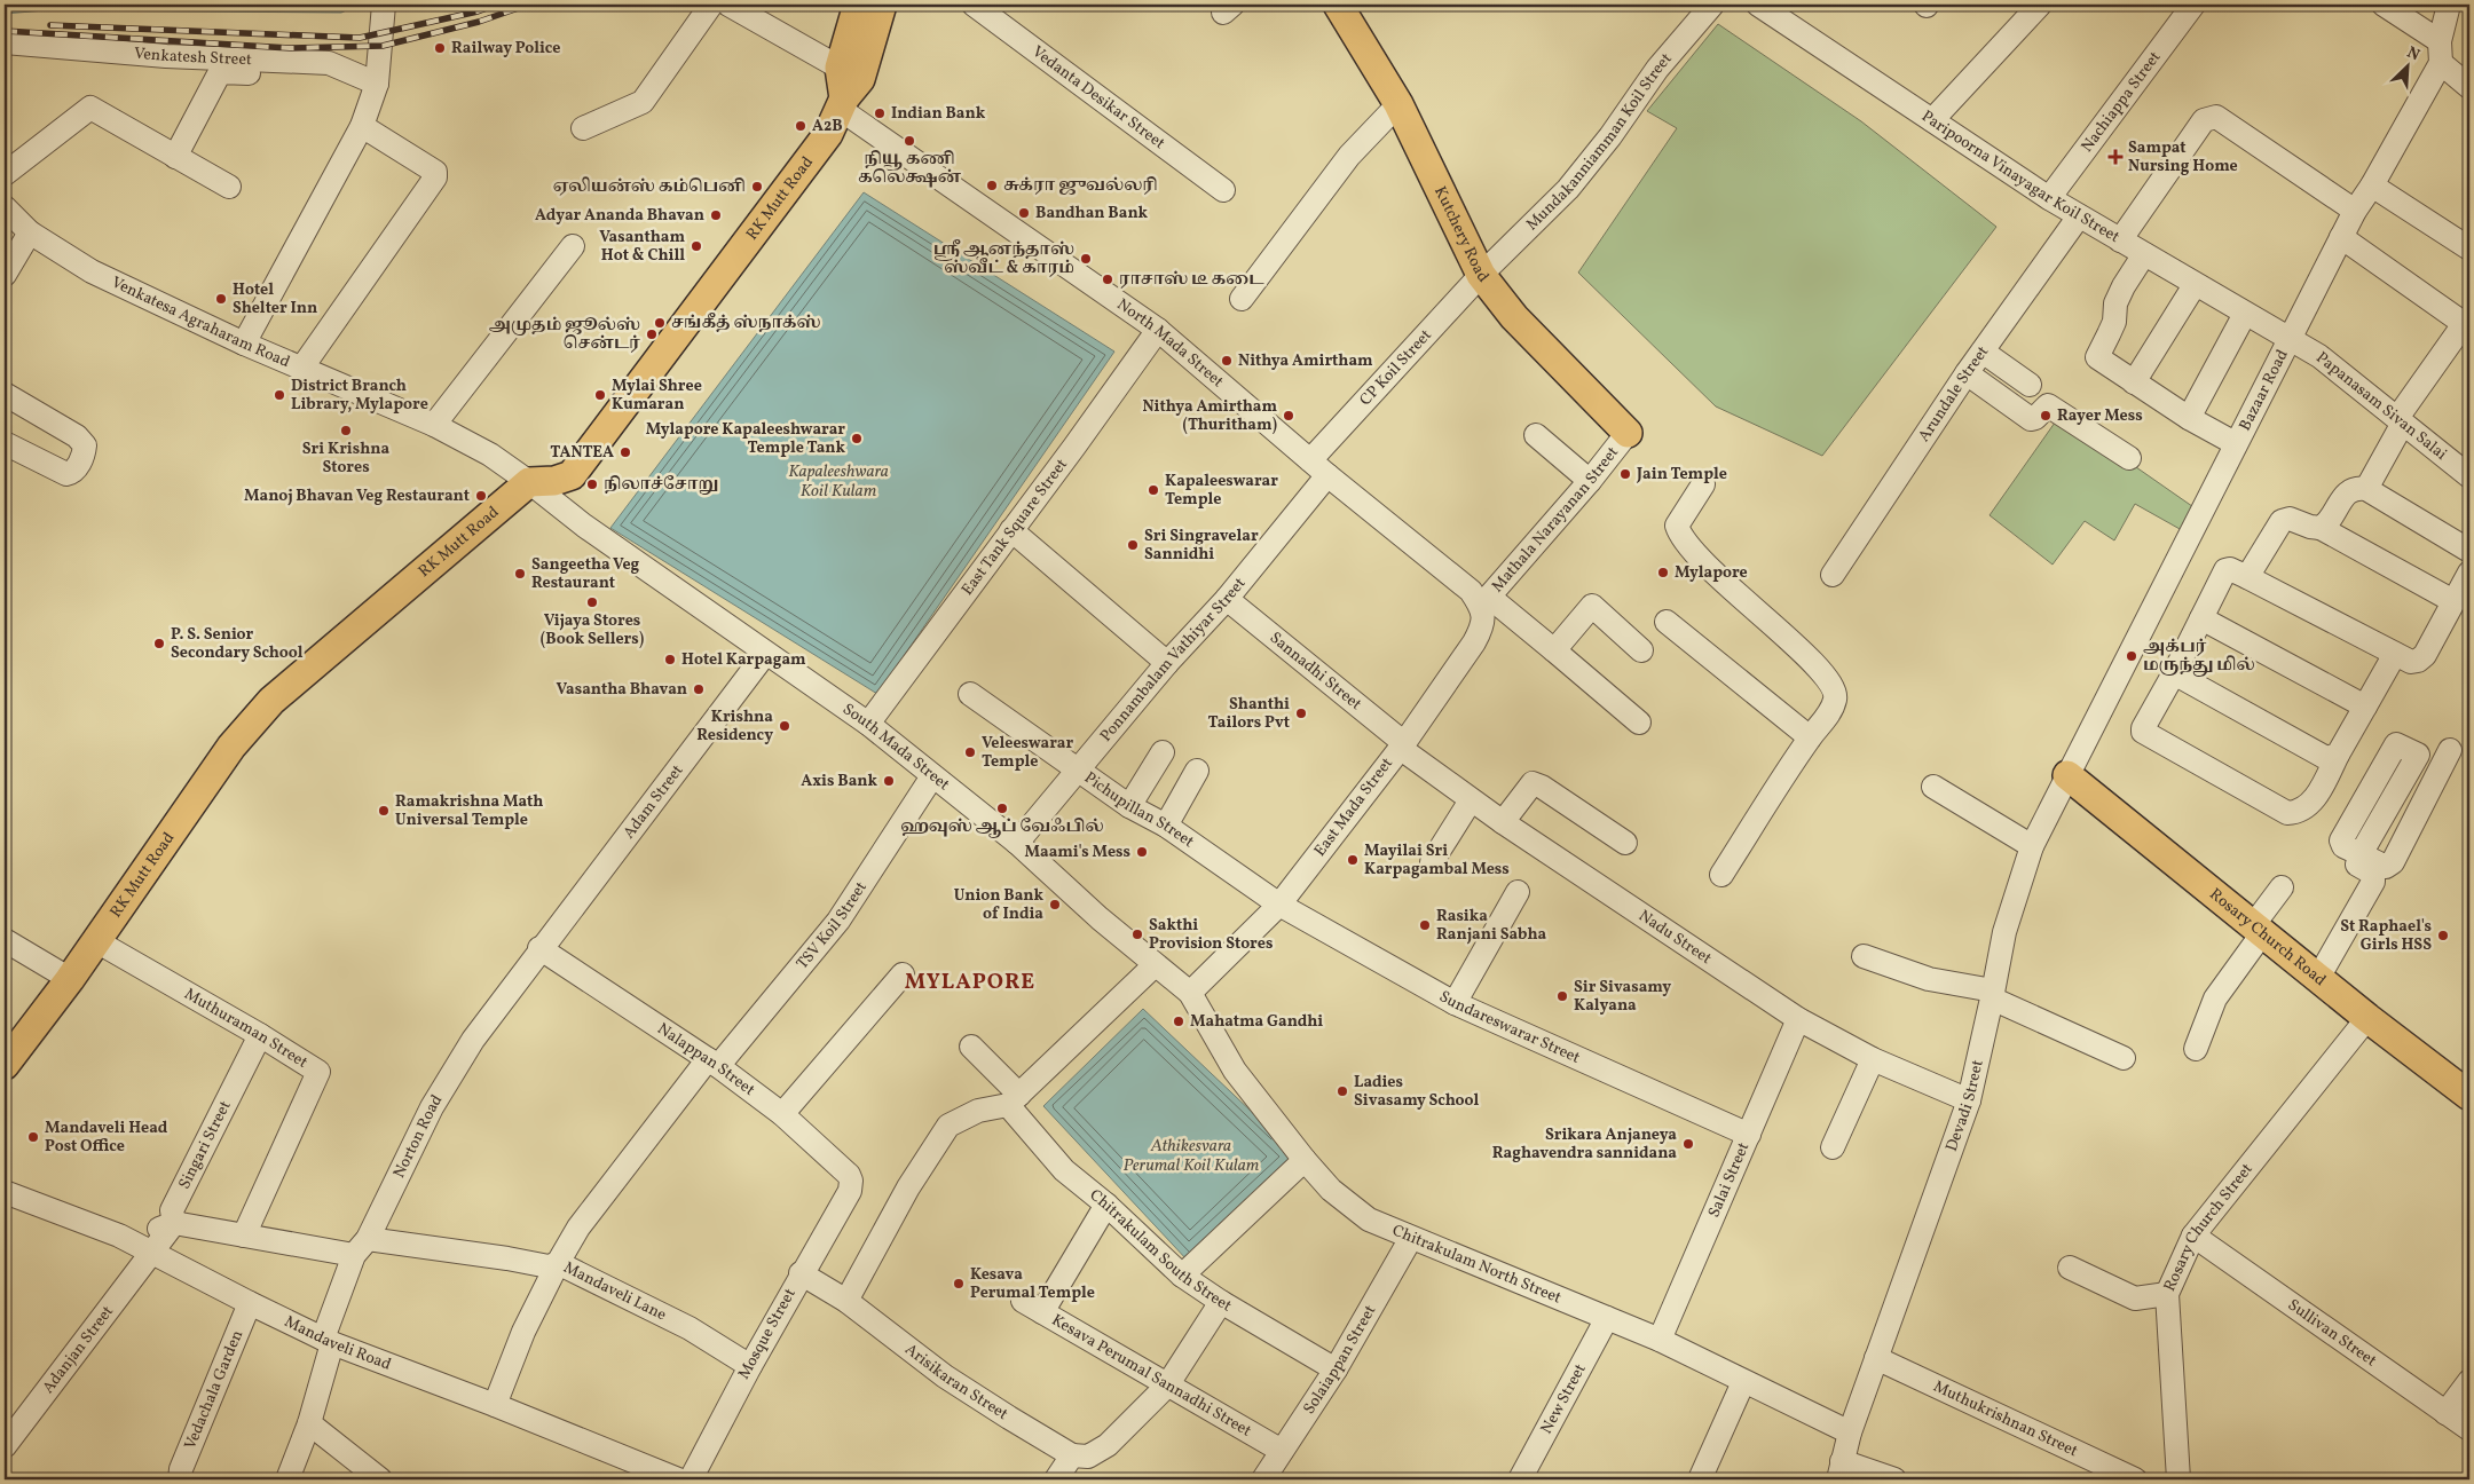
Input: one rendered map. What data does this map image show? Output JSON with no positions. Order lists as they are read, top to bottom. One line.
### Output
{"streets":{"main road":["RK Mutt Road","Kutchery Road","Rosary Church Road"],"street":["Venkatesh Street","Vedanta Desikar Street","Nachiappa Street","Mundakanniamman Koil Street","Paripoorna Vinayagar Koil Street","Venkatesa Agraharam Road","North Mada Street","CP Koil Street","Bazaar Road","Arundale Street","Papanasam Sivan Salai","Mathala Narayanan Street","East Tank Square Street","Ponnambalam Vathiyar Street","Sannadhi Street","South Mada Street","Adam Street","East Mada Street","Pichupillan Street","TSV Koil Street","Nadu Street","Sundareswarar Street","Muthuraman Street","Nalappan Street","Devadi Street","Norton Road","Singari Street","Salai Street","Rosary Church Street","Chitrakulam South Street","Chitrakulam North Street","Mandaveli Lane","Sullivan Street","Mosque Street","Mandaveli Road","Adanjan Street","Solaiappan Street","Kesava Perumal Sannadhi Street","Arisikaran Street","Vedachala Garden","New Street","Muthukrishnan Street"]},"crossings":[["Nachiappa Street","Paripoorna Vinayagar Koil Street"],["Mundakanniamman Koil Street","Kutchery Road"],["Mundakanniamman Koil Street","CP Koil Street"],["Paripoorna Vinayagar Koil Street","Bazaar Road"],["Paripoorna Vinayagar Koil Street","Arundale Street"],["Paripoorna Vinayagar Koil Street","Papanasam Sivan Salai"],["RK Mutt Road","Venkatesa Agraharam Road"],["RK Mutt Road","North Mada Street"],["Kutchery Road","CP Koil Street"],["Kutchery Road","Mathala Narayanan Street"],["Venkatesa Agraharam Road","South Mada Street"],["North Mada Street","CP Koil Street"],["North Mada Street","Mathala Narayanan Street"],["North Mada Street","East Tank Square Street"],["North Mada Street","Ponnambalam Vathiyar Street"],["North Mada Street","East Mada Street"],["Bazaar Road","Papanasam Sivan Salai"],["Bazaar Road","Rosary Church Road"],["Bazaar Road","Devadi Street"],["Mathala Narayanan Street","East Mada Street"],["East Tank Square Street","South Mada Street"],["Ponnambalam Vathiyar Street","Sannadhi Street"],["Ponnambalam Vathiyar Street","South Mada Street"],["Ponnambalam Vathiyar Street","Pichupillan Street"],["Sannadhi Street","East Mada Street"],["Sannadhi Street","Nadu Street"],["South Mada Street","Adam Street"],["South Mada Street","East Mada Street"],["South Mada Street","TSV Koil Street"],["South Mada Street","Chitrakulam North Street"],["Adam Street","Nalappan Street"],["Adam Street","Norton Road"],["East Mada Street","Pichupillan Street"],["East Mada Street","Nadu Street"],["East Mada Street","Sundareswarar Street"],["East Mada Street","Chitrakulam North Street"],["Pichupillan Street","Sundareswarar Street"],["TSV Koil Street","Nalappan Street"],["TSV Koil Street","Mandaveli Lane"],["TSV Koil Street","Mandaveli Road"],["Rosary Church Road","Devadi Street"],["Rosary Church Road","Rosary Church Street"],["Nadu Street","Devadi Street"],["Nadu Street","Salai Street"],["Sundareswarar Street","Salai Street"],["Muthuraman Street","Singari Street"],["Muthuraman Street","Mandaveli Lane"],["Nalappan Street","Norton Road"],["Nalappan Street","Mosque Street"],["Devadi Street","Chitrakulam North Street"],["Devadi Street","Muthukrishnan Street"],["Norton Road","Mandaveli Lane"],["Norton Road","Mandaveli Road"],["Singari Street","Mandaveli Lane"],["Singari Street","Mandaveli Road"],["Singari Street","Adanjan Street"],["Salai Street","Chitrakulam North Street"],["Rosary Church Street","Sullivan Street"],["Chitrakulam South Street","Solaiappan Street"],["Chitrakulam North Street","Solaiappan Street"],["Chitrakulam North Street","New Street"],["Mandaveli Lane","Mosque Street"],["Mosque Street","Arisikaran Street"],["Mandaveli Road","Adanjan Street"],["Mandaveli Road","Vedachala Garden"],["Solaiappan Street","Kesava Perumal Sannadhi Street"]],"districts":["MYLAPORE"],"water":["Kapaleeshwara Koil Kulam","Athikesvara Perumal Koil Kulam"],"places":{"other":["Railway Police","Indian Bank","A2B","நியூ கணி கலெக்ஷன்","சுக்ரா ஜுவல்லரி","ஏலியன்ஸ் கம்பெனி","Bandhan Bank","Adyar Ananda Bhavan","Vasantham Hot & Chill","ஶ்ரீ ஆனந்தாஸ் ஸ்வீட் & காரம்","ராசாஸ் டீ கடை","Hotel Shelter Inn","சங்கீத் ஸ்நாக்ஸ்","அமுதம் ஜூல்ஸ் சென்டர்","Nithya Amirtham","District Branch Library, Mylapore","Mylai Shree Kumaran","Nithya Amirtham (Thuritham)","Rayer Mess","Sri Krishna Stores","Mylapore Kapaleeshwarar Temple Tank","TANTEA","Jain Temple","நிலாச்சோறு","Kapaleeswarar Temple","Manoj Bhavan Veg Restaurant","Sri Singravelar Sannidhi","Mylapore","Sangeetha Veg Restaurant","Vijaya Stores (Book Sellers)","P. S. Senior Secondary School","அக்பர் மருந்து மில்","Hotel Karpagam","Vasantha Bhavan","Shanthi Tailors Pvt","Krishna Residency","Veleeswarar Temple","Axis Bank","ஹவுஸ் ஆப் வேஃபில்","Ramakrishna Math Universal Temple","Maami's Mess","Mayilai Sri Karpagambal Mess","Union Bank of India","Rasika Ranjani Sabha","Sakthi Provision Stores","St Raphael's Girls HSS","Sir Sivasamy Kalyana","Mahatma Gandhi","Ladies Sivasamy School","Mandaveli Head Post Office","Srikara Anjaneya Raghavendra sannidana","Kesava Perumal Temple"],"health":["Sampat Nursing Home"]},"north":"top right"}
